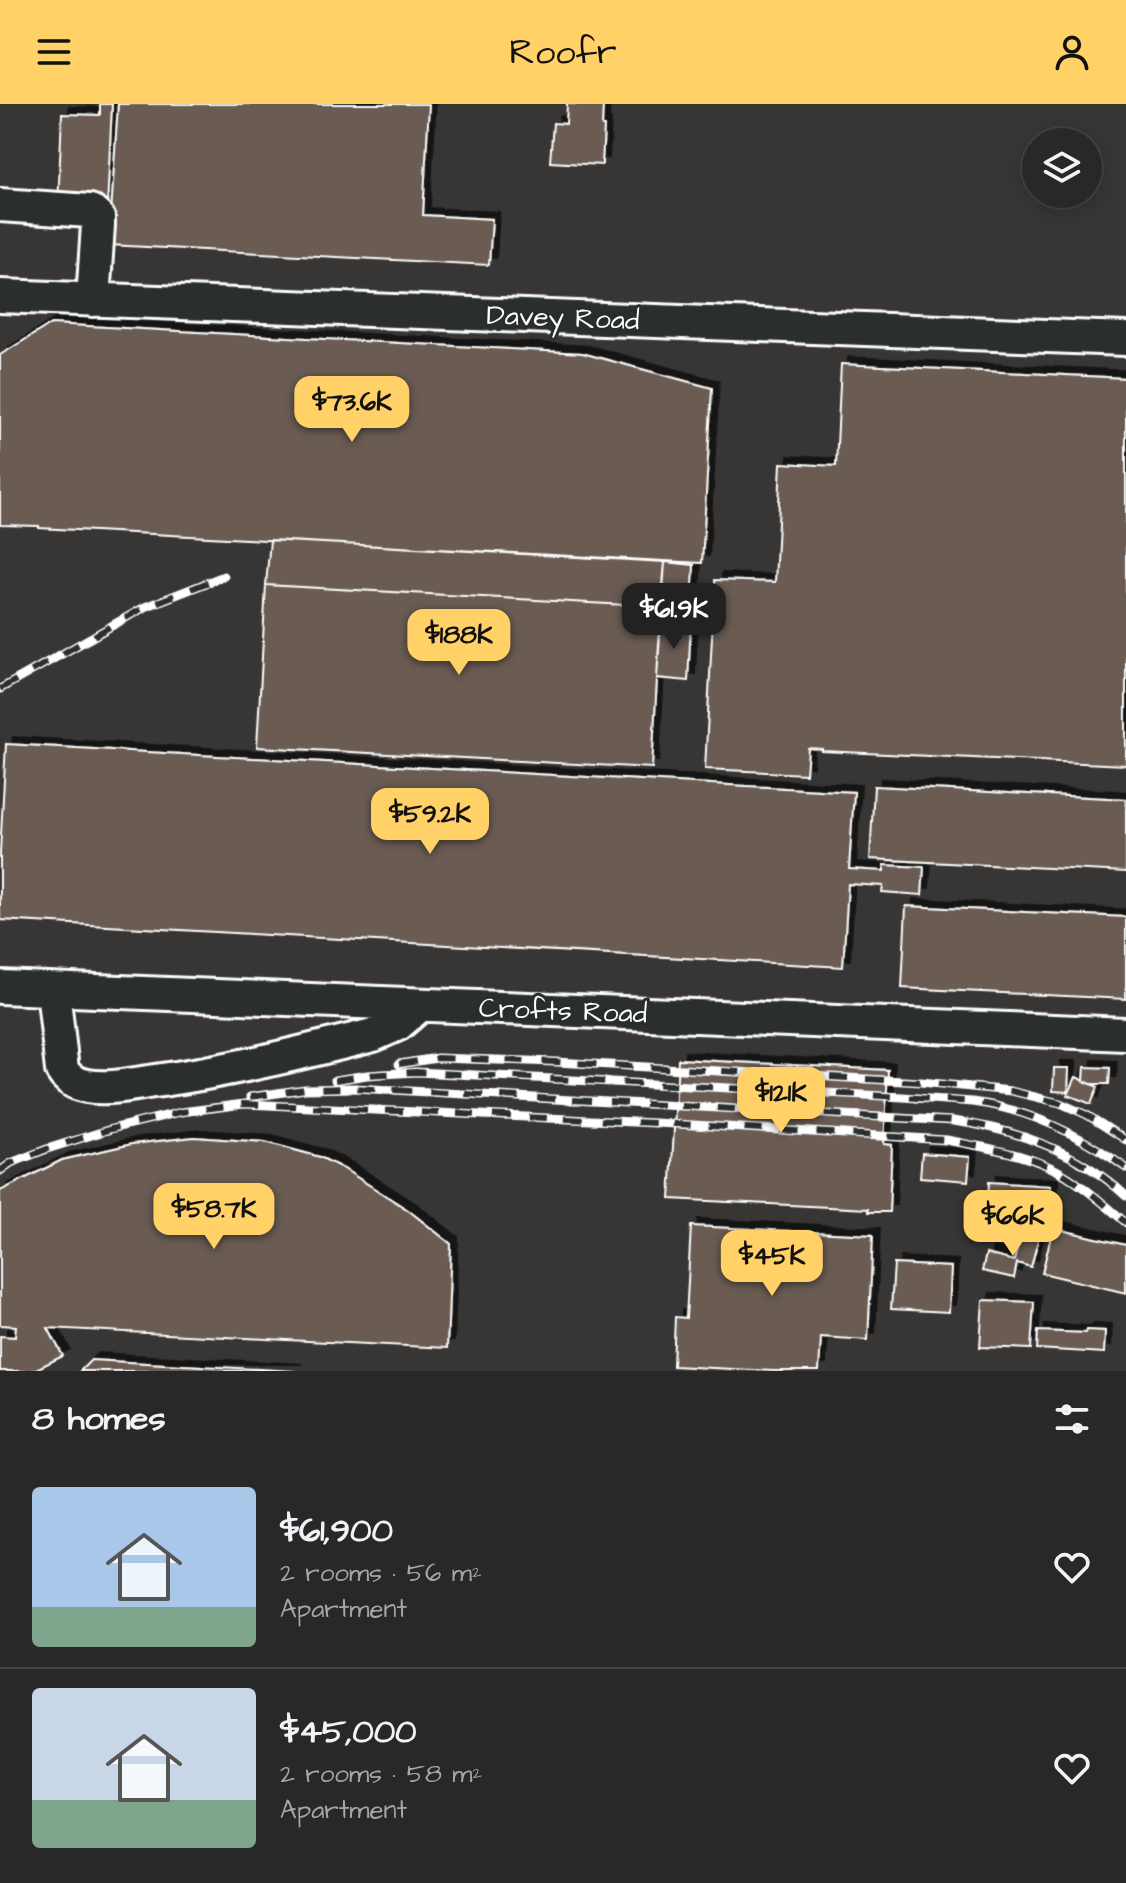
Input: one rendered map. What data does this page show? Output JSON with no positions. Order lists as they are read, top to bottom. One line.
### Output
{"streets":{"lane":["Davey Road","Crofts Road"]},"page":{"header":"Roofr","price":["$73.6K","$61.9K","$188K","$59.2K","$121K","$58.7K","$66K","$45K"],"heading":"8 homes","list":[{"name":"$61,900","note":"2 rooms · 56 m² · Apartment"},{"name":"$45,000","note":"2 rooms · 58 m² · Apartment"}]}}
